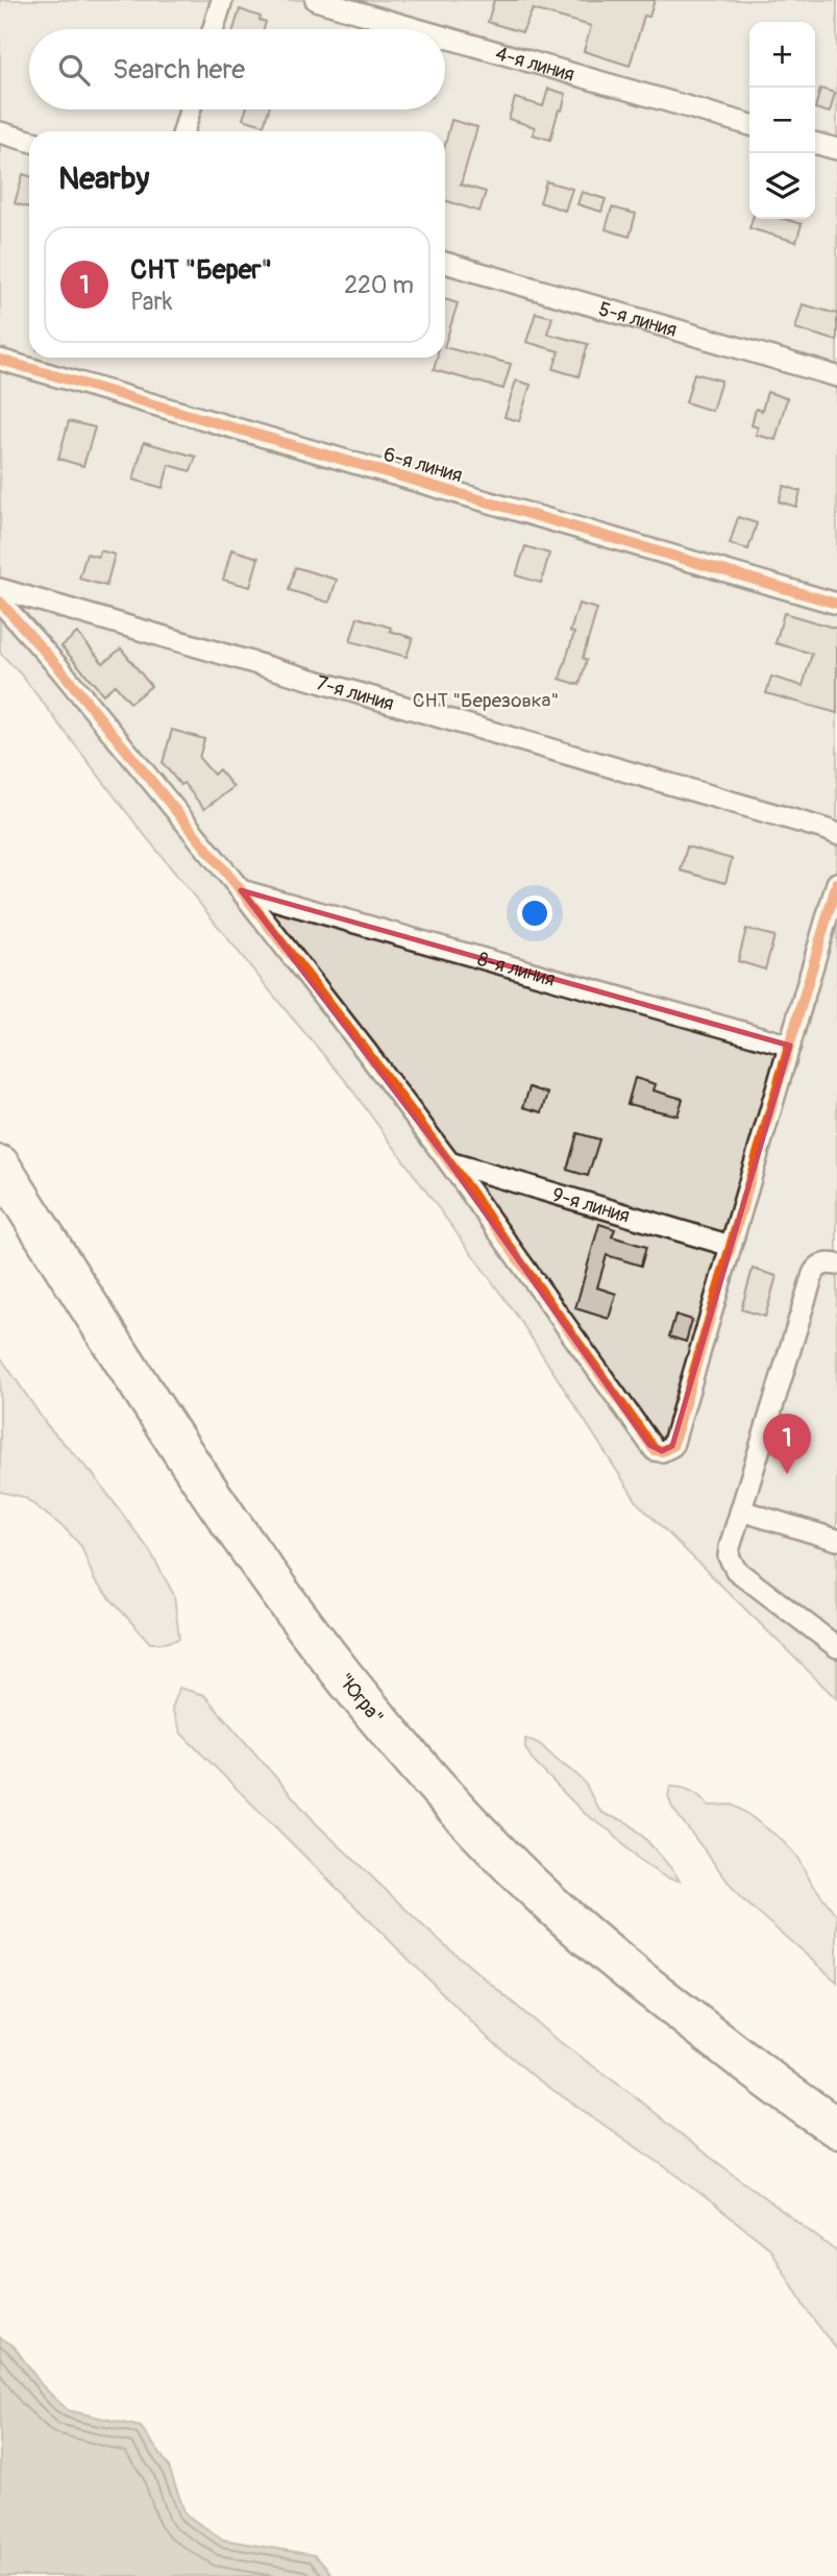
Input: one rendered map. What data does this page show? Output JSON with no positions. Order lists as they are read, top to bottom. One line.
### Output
{"streets":{"highway":["\"Югра\""],"street":["4-я линия","5-я линия","6-я линия","7-я линия","8-я линия","9-я линия"]},"parks":["СНТ \"Березовка\""],"page":{"map_buttons":["+","−"],"search":"Search here","heading":"Nearby","list":[{"mark":"1","name":"СНТ \"Берег\"","note":"Park","value":"220 m"}],"pins":"1"}}
